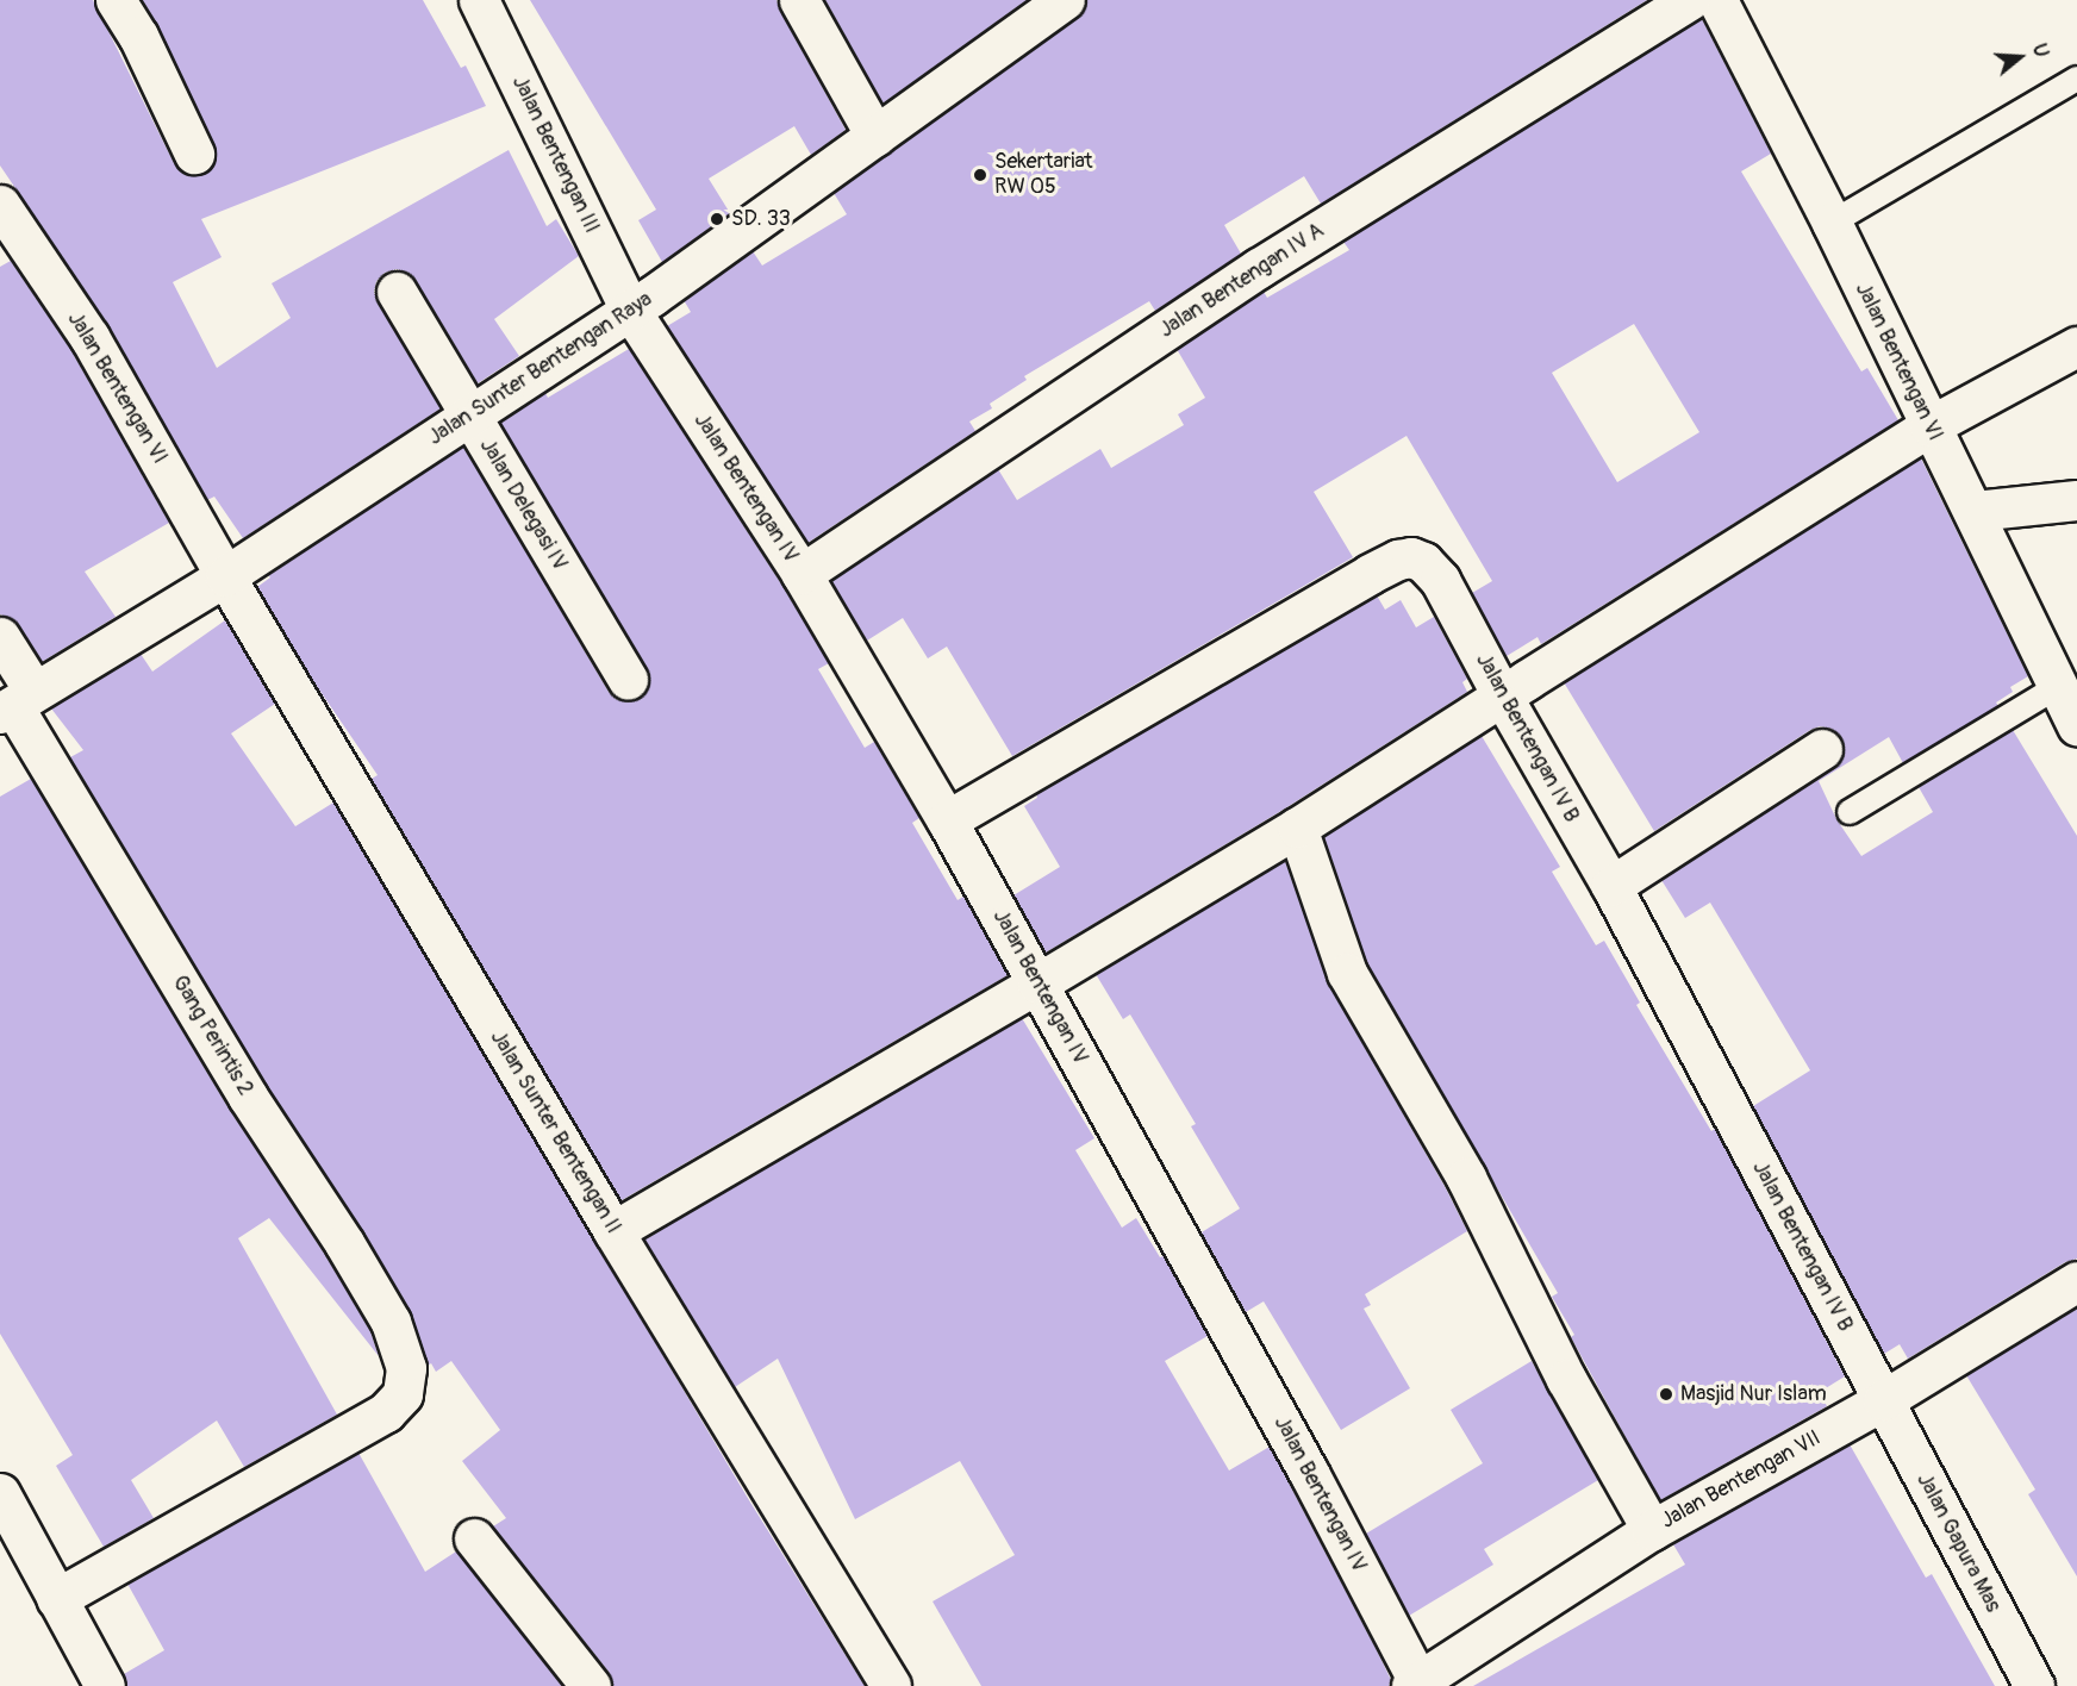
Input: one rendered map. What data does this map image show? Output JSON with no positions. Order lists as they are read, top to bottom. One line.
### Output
{"streets":{"street":["Jalan Bentengan III","Jalan Bentengan IV A","Jalan Bentengan VI","Jalan Sunter Bentengan Raya","Jalan Bentengan IV","Jalan Delegasi IV","Jalan Bentengan IV B","Gang Perintis 2","Jalan Sunter Bentengan II","Jalan Bentengan VII","Jalan Gapura Mas"]},"crossings":[["Jalan Bentengan III","Jalan Sunter Bentengan Raya"],["Jalan Bentengan III","Jalan Bentengan IV"],["Jalan Bentengan IV A","Jalan Bentengan IV"],["Jalan Bentengan VI","Jalan Sunter Bentengan Raya"],["Jalan Bentengan VI","Jalan Sunter Bentengan II"],["Jalan Sunter Bentengan Raya","Jalan Bentengan IV"],["Jalan Sunter Bentengan Raya","Jalan Delegasi IV"],["Jalan Sunter Bentengan Raya","Gang Perintis 2"],["Jalan Sunter Bentengan Raya","Jalan Sunter Bentengan II"],["Jalan Bentengan IV","Jalan Bentengan IV B"],["Jalan Bentengan IV","Jalan Bentengan VII"],["Jalan Bentengan IV B","Jalan Bentengan VII"],["Jalan Bentengan IV B","Jalan Gapura Mas"],["Jalan Bentengan VII","Jalan Gapura Mas"]],"places":["Sekertariat RW 05","SD. 33","Masjid Nur Islam"],"north":"right"}
